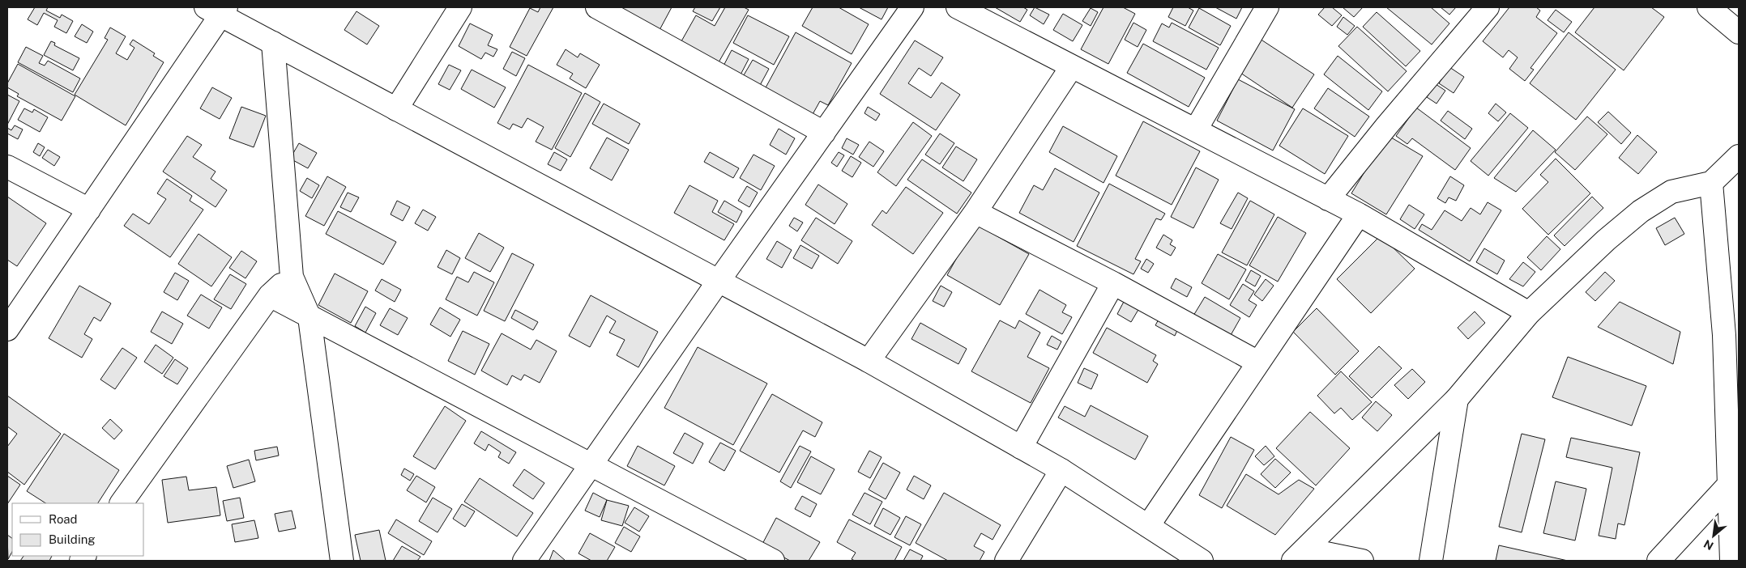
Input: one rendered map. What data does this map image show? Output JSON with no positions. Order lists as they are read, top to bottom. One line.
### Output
{"legend":["Road","Building"],"north":"bottom left"}
